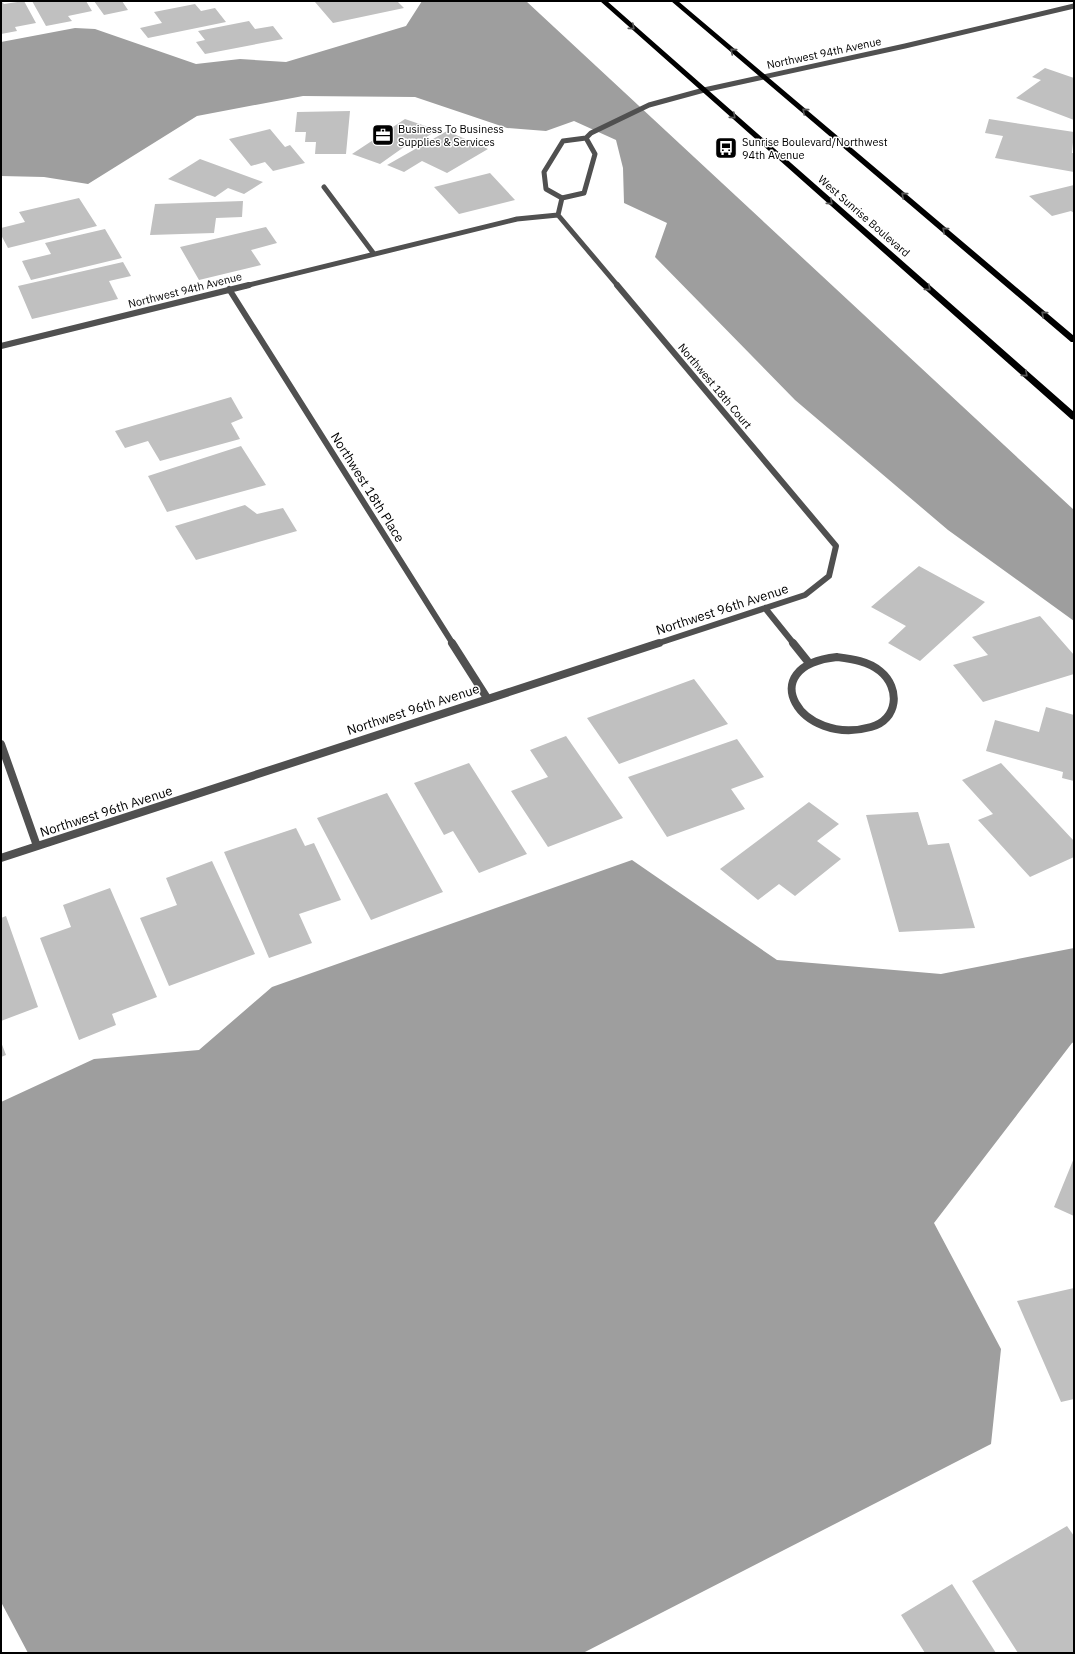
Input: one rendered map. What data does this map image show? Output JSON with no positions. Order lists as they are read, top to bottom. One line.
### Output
{"streets":{"highway":["West Sunrise Boulevard"],"street":["Northwest 94th Avenue","Northwest 18th Court","Northwest 18th Place","Northwest 96th Avenue"]},"crossings":[["Northwest 94th Avenue","West Sunrise Boulevard"],["Northwest 94th Avenue","Northwest 18th Court"],["Northwest 94th Avenue","Northwest 18th Place"],["Northwest 18th Court","Northwest 96th Avenue"],["Northwest 18th Place","Northwest 96th Avenue"]],"places":{"office":["Business To Business Supplies & Services"],"bus stop":["Sunrise Boulevard/Northwest 94th Avenue"]}}
